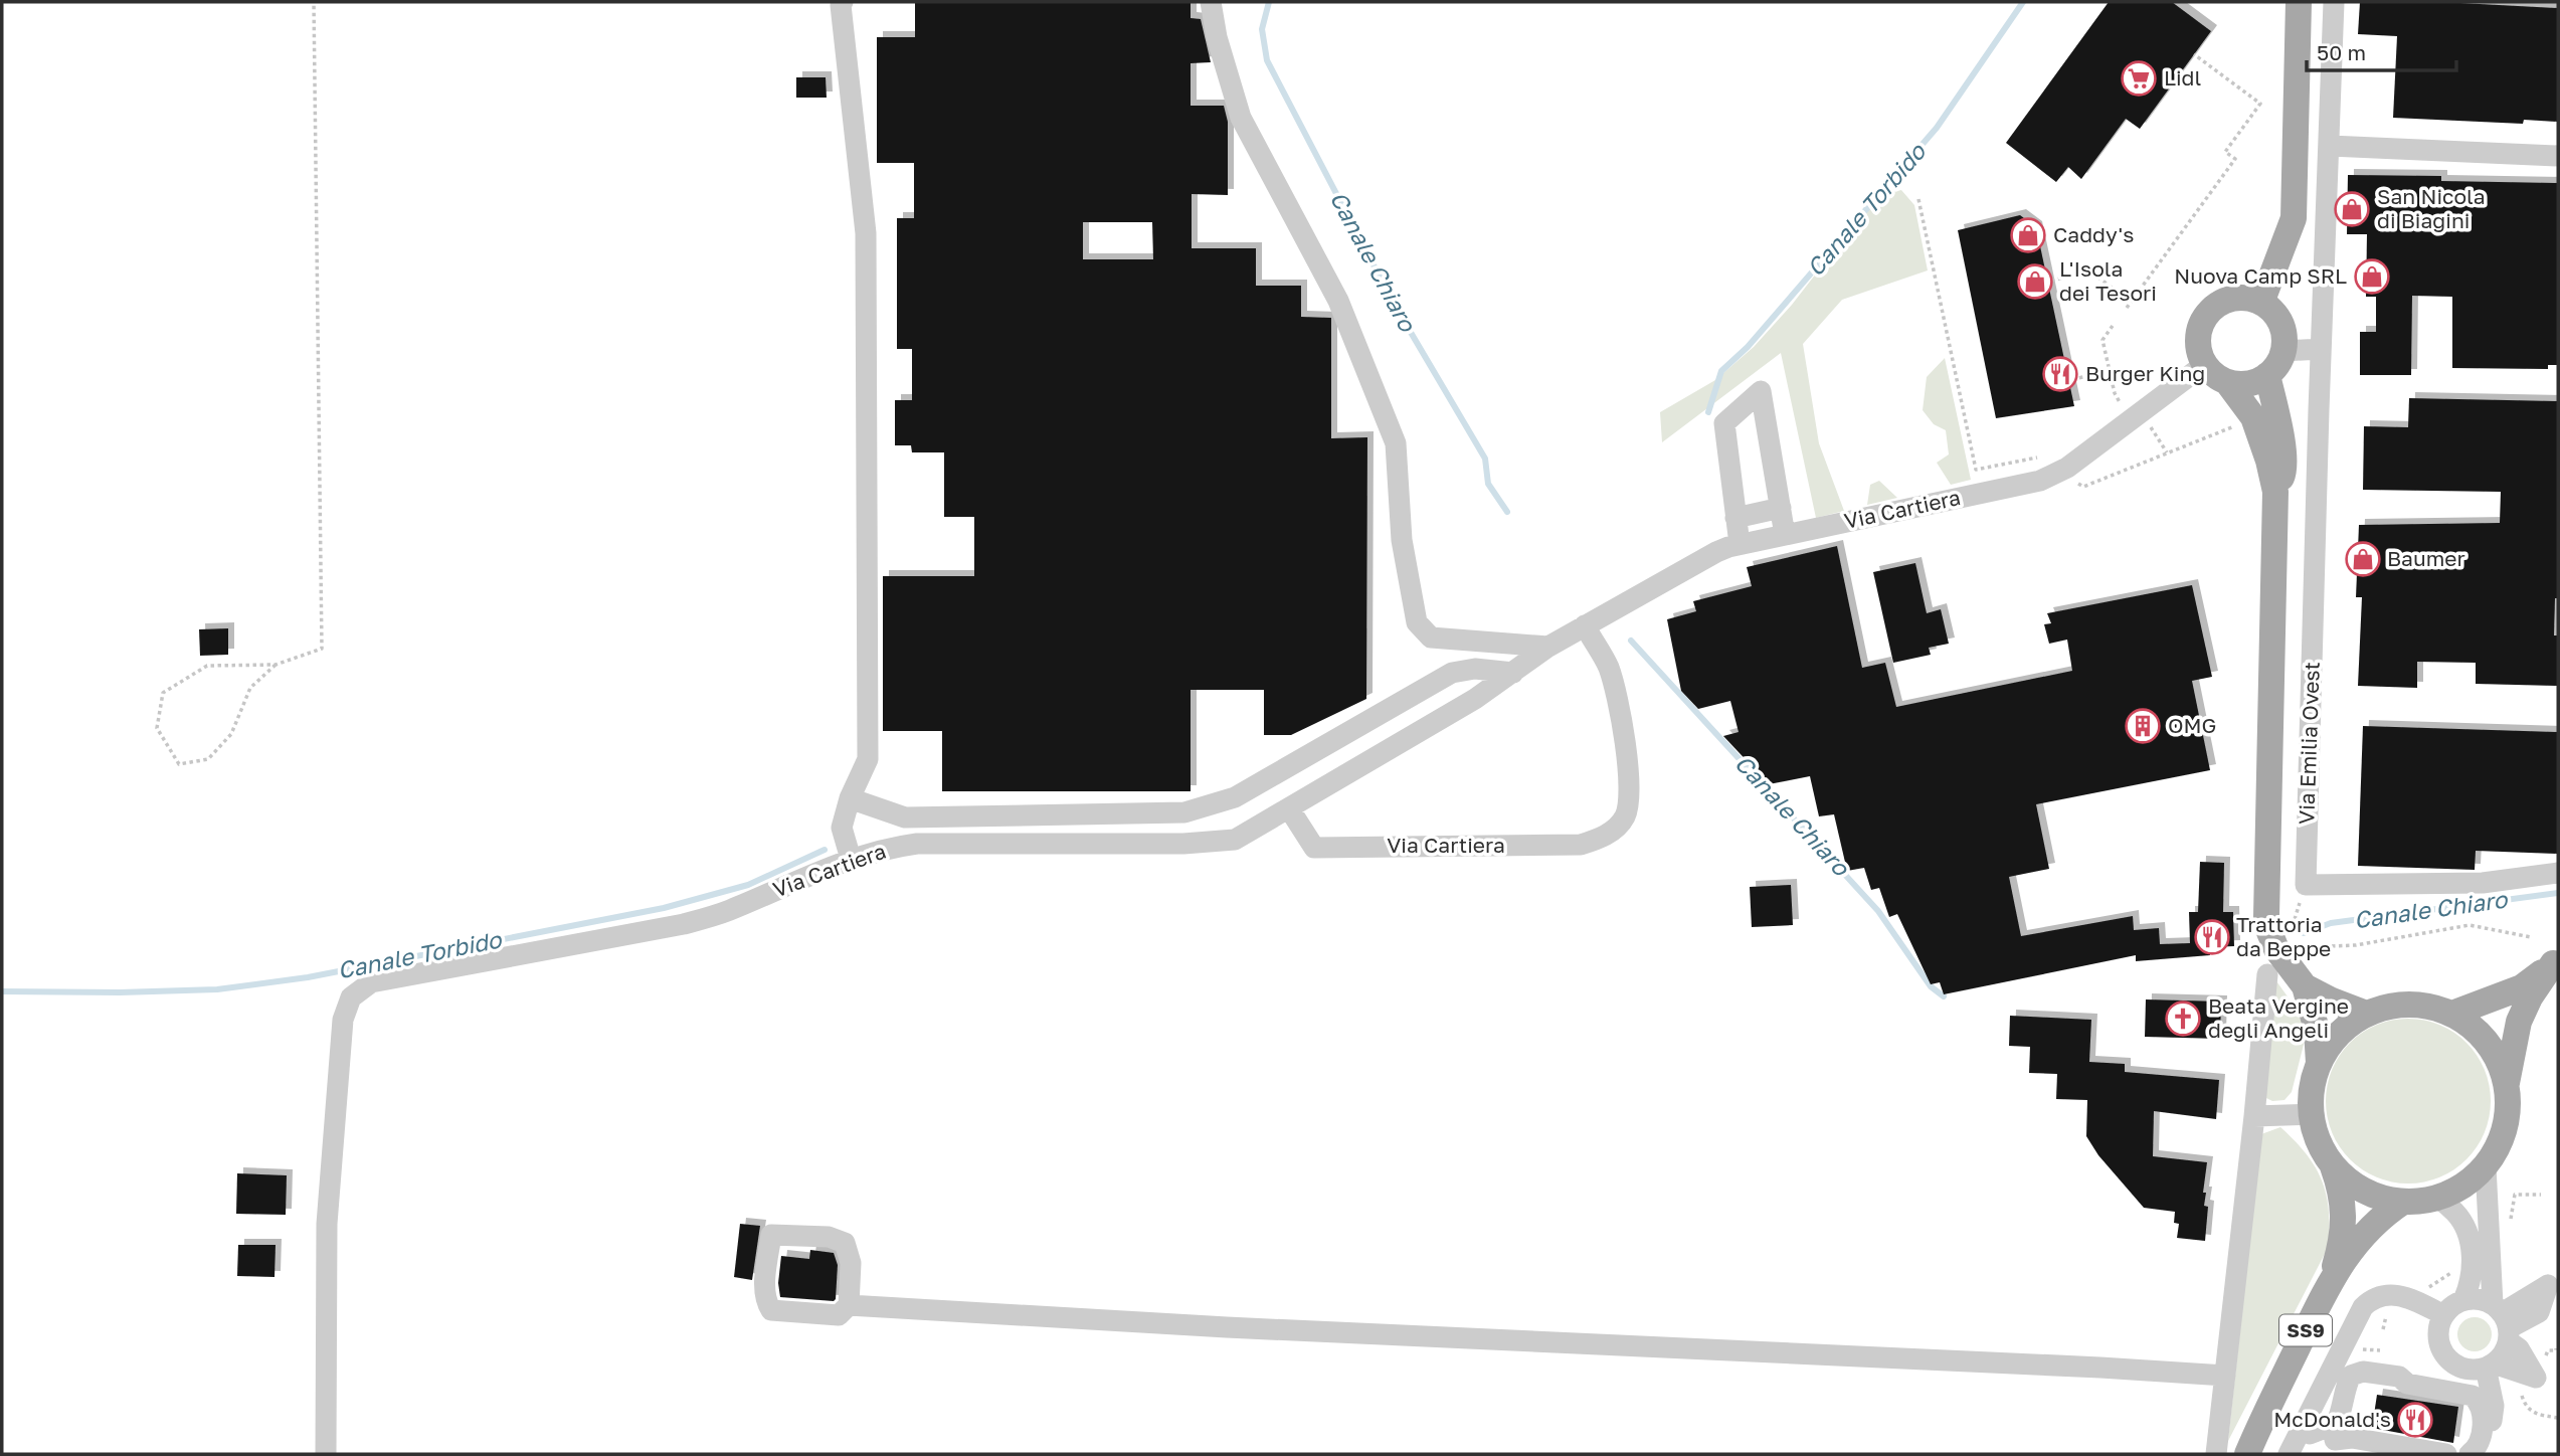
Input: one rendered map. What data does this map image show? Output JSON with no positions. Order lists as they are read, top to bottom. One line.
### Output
{"streets":{"main road":["Via Emilia Ovest","SS9"],"street":["Via Cartiera"]},"crossings":[["Via Cartiera","Via Emilia Ovest"]],"water":["Canale Torbido","Canale Chiaro"],"places":{"supermarket":["Lidl"],"shop":["San Nicola di Biagini","Caddy's","Nuova Camp SRL","L'Isola dei Tesori","Baumer"],"restaurant":["Burger King","Trattoria da Beppe","McDonald's"],"building":["OMG"],"church":["Beata Vergine degli Angeli"]},"scale_bar":"50 m"}
